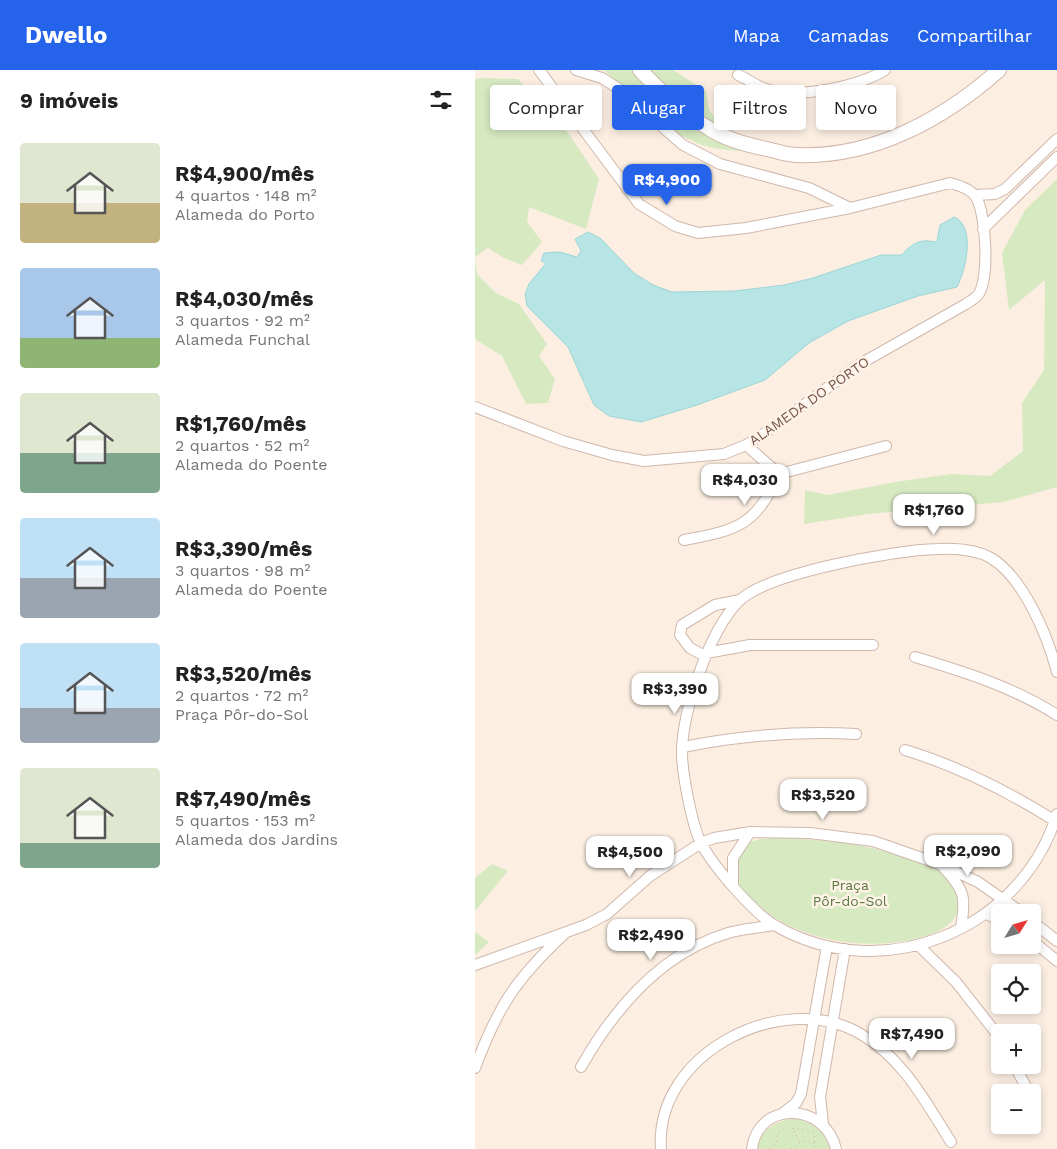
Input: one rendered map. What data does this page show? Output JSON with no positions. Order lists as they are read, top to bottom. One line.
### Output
{"streets":{"street":["ALAMEDA DO PORTO"]},"parks":["Praça Pôr-do-Sol"],"north":"top right","page":{"header":"Dwello","nav":["Mapa","Camadas","Compartilhar"],"heading":"9 imóveis","chip":["Comprar","Alugar","Filtros","Novo"],"list":[{"name":"R$4,900/mês","note":"4 quartos · 148 m² · Alameda do Porto"},{"name":"R$4,030/mês","note":"3 quartos · 92 m² · Alameda Funchal"},{"name":"R$1,760/mês","note":"2 quartos · 52 m² · Alameda do Poente"},{"name":"R$3,390/mês","note":"3 quartos · 98 m² · Alameda do Poente"},{"name":"R$3,520/mês","note":"2 quartos · 72 m² · Praça Pôr-do-Sol"},{"name":"R$7,490/mês","note":"5 quartos · 153 m² · Alameda dos Jardins"}],"price":["R$4,900","R$4,030","R$1,760","R$3,390","R$3,520","R$2,090","R$4,500","R$2,490","R$7,490"],"map_buttons":["+","−"]}}
